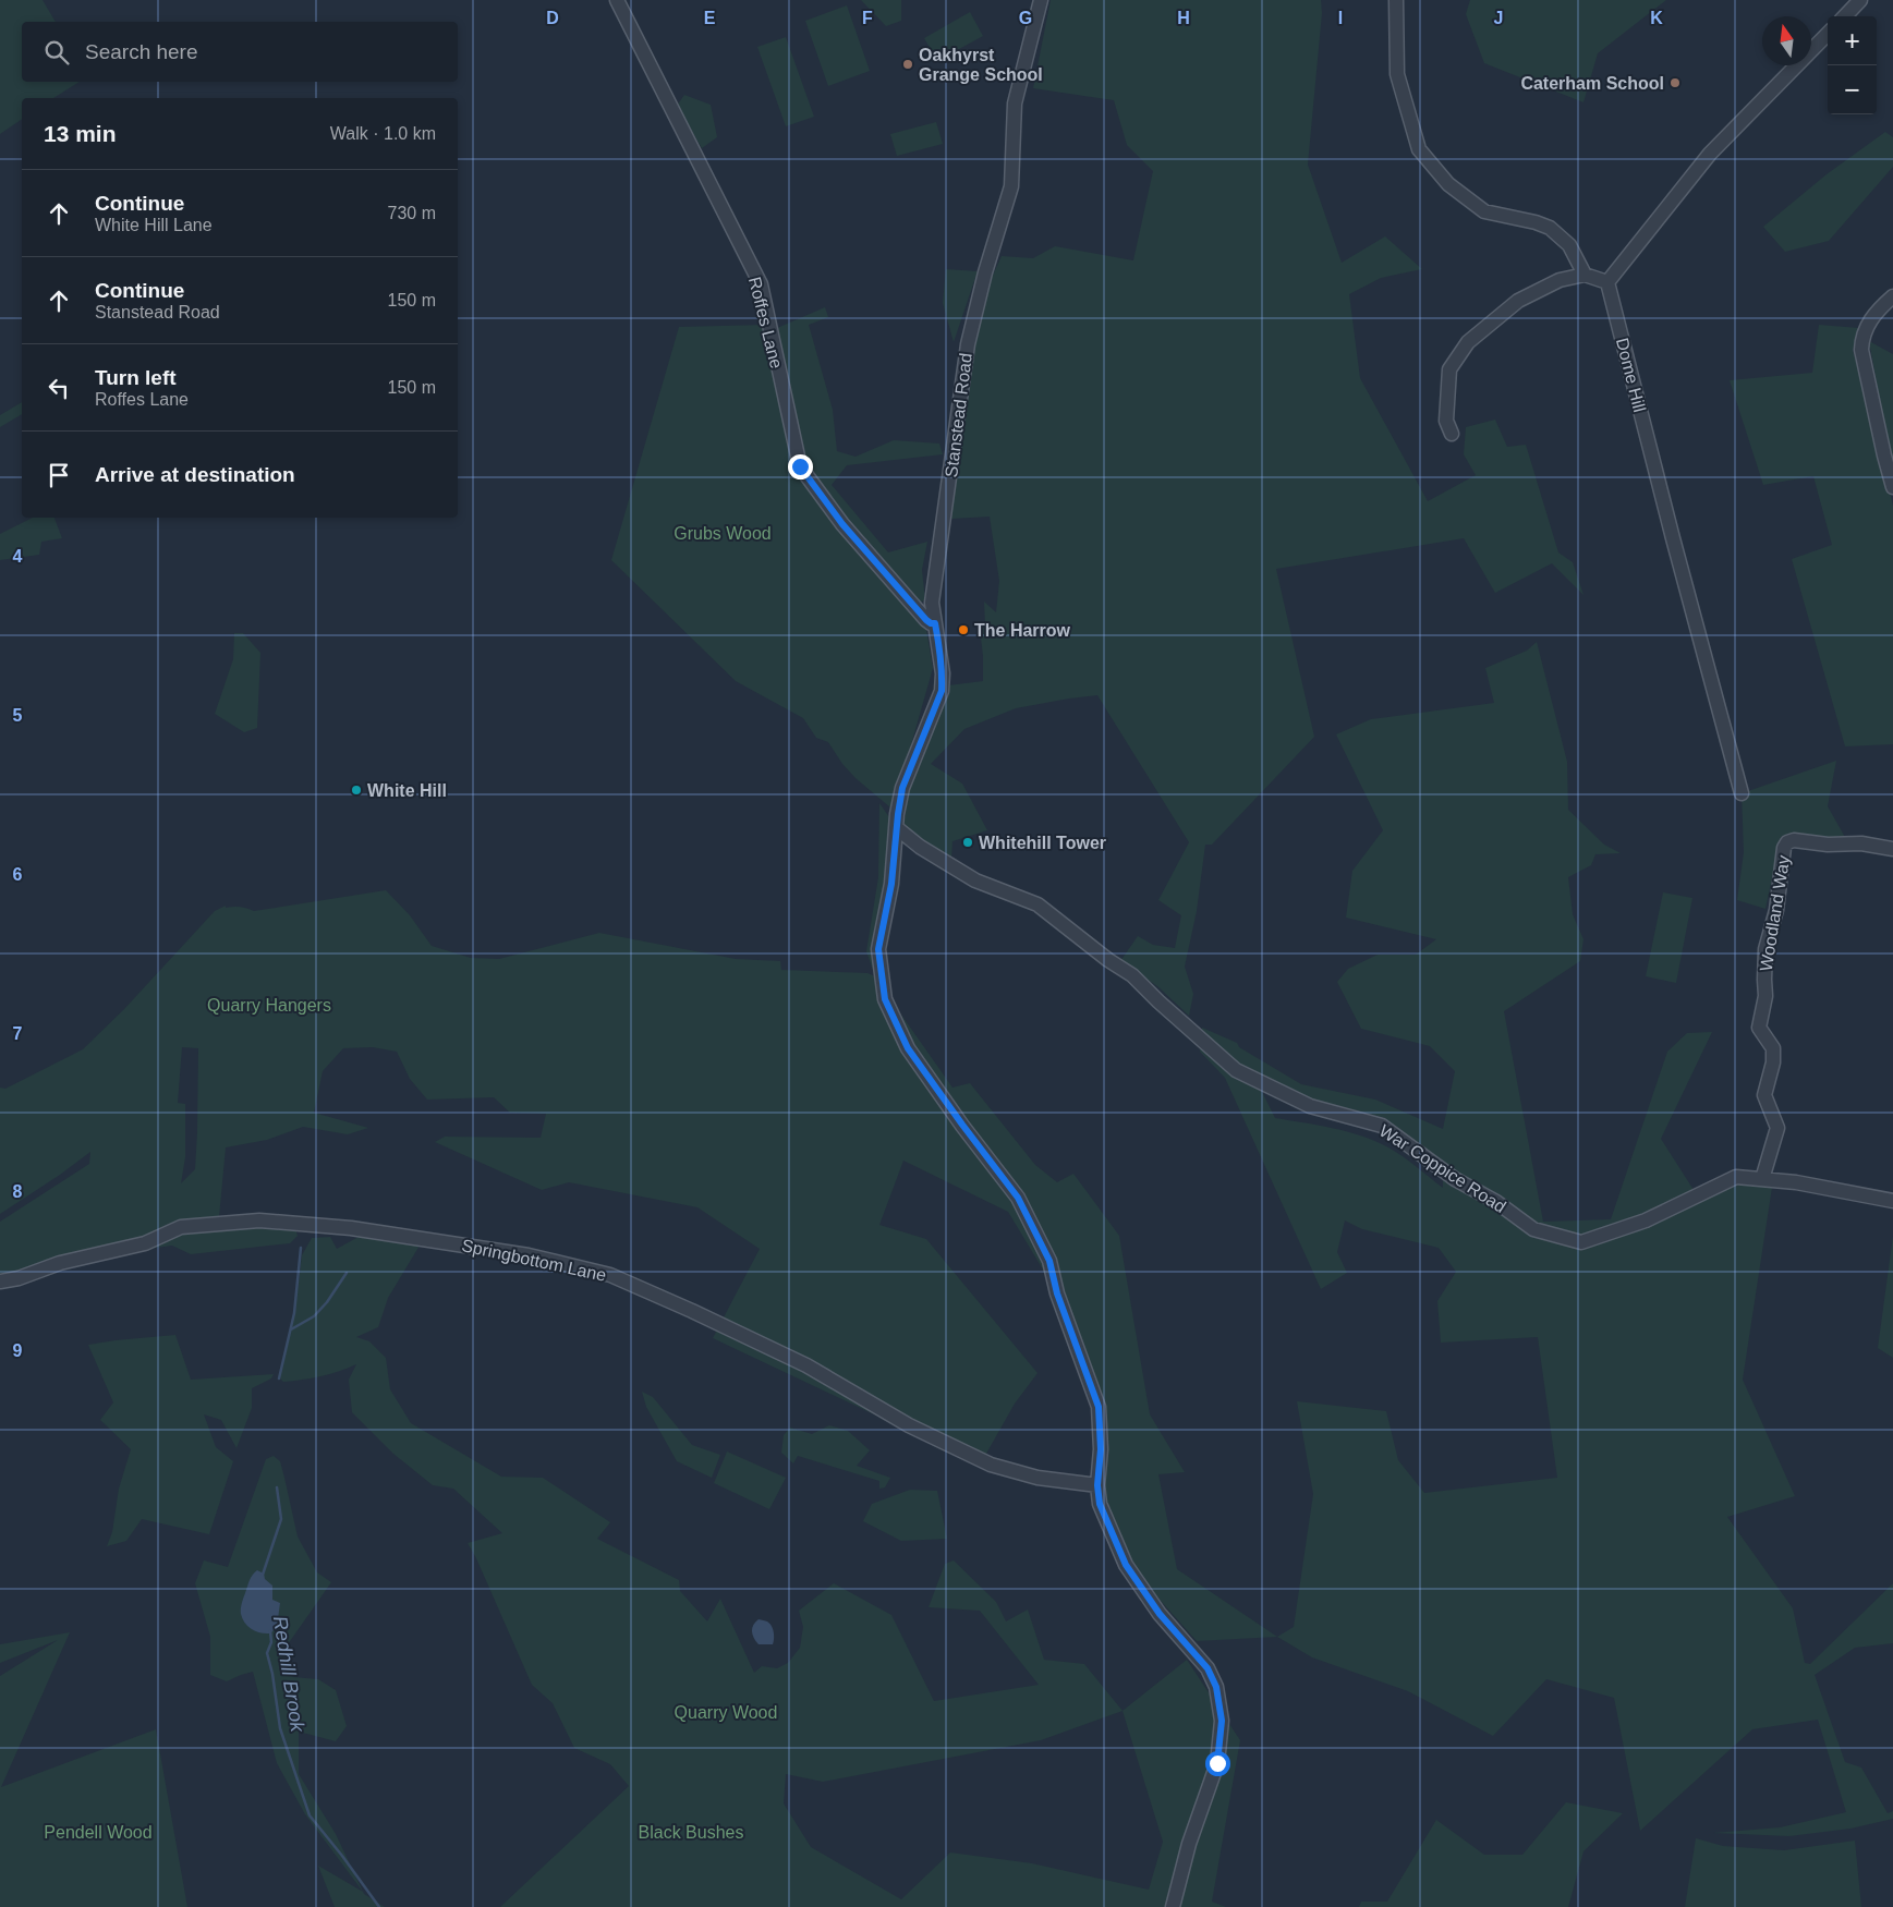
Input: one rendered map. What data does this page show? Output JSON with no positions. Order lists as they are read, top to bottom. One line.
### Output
{"streets":{"street":["Roffes Lane","Dome Hill","Stanstead Road","Woodland Way","War Coppice Road","Springbottom Lane"]},"crossings":[["Roffes Lane","Stanstead Road"],["Stanstead Road","War Coppice Road"],["Stanstead Road","Springbottom Lane"],["Woodland Way","War Coppice Road"]],"water":["Redhill Brook"],"parks":["Grubs Wood","Quarry Hangers","Quarry Wood","Pendell Wood","Black Bushes"],"places":["Oakhyrst Grange School","Caterham School","The Harrow","White Hill","Whitehill Tower"],"north":"top","page":{"map_buttons":["+","−"],"search":"Search here","heading":["13 min","Walk · 1.0 km"],"list":[["Continue","White Hill Lane","730 m"],["Continue","Stanstead Road","150 m"],["Turn left","Roffes Lane","150 m"],"Arrive at destination"]},"grid":{"columns":["D","E","F","G","H","I","J","K"],"rows":["4","5","6","7","8","9"]}}
